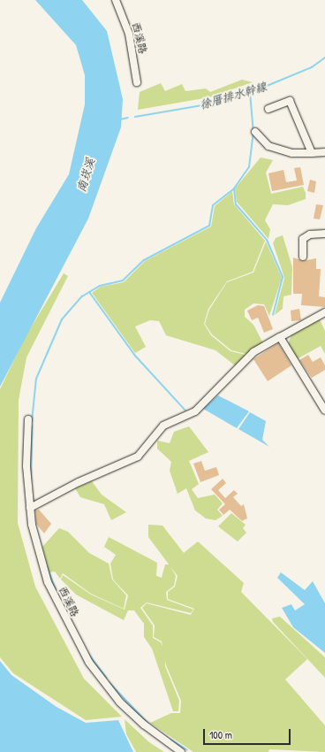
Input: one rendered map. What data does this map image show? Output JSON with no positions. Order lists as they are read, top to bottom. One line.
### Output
{"streets":{"street":["西溪路"]},"water":["徐厝排水幹線","南崁溪"],"scale_bar":"100 m"}
